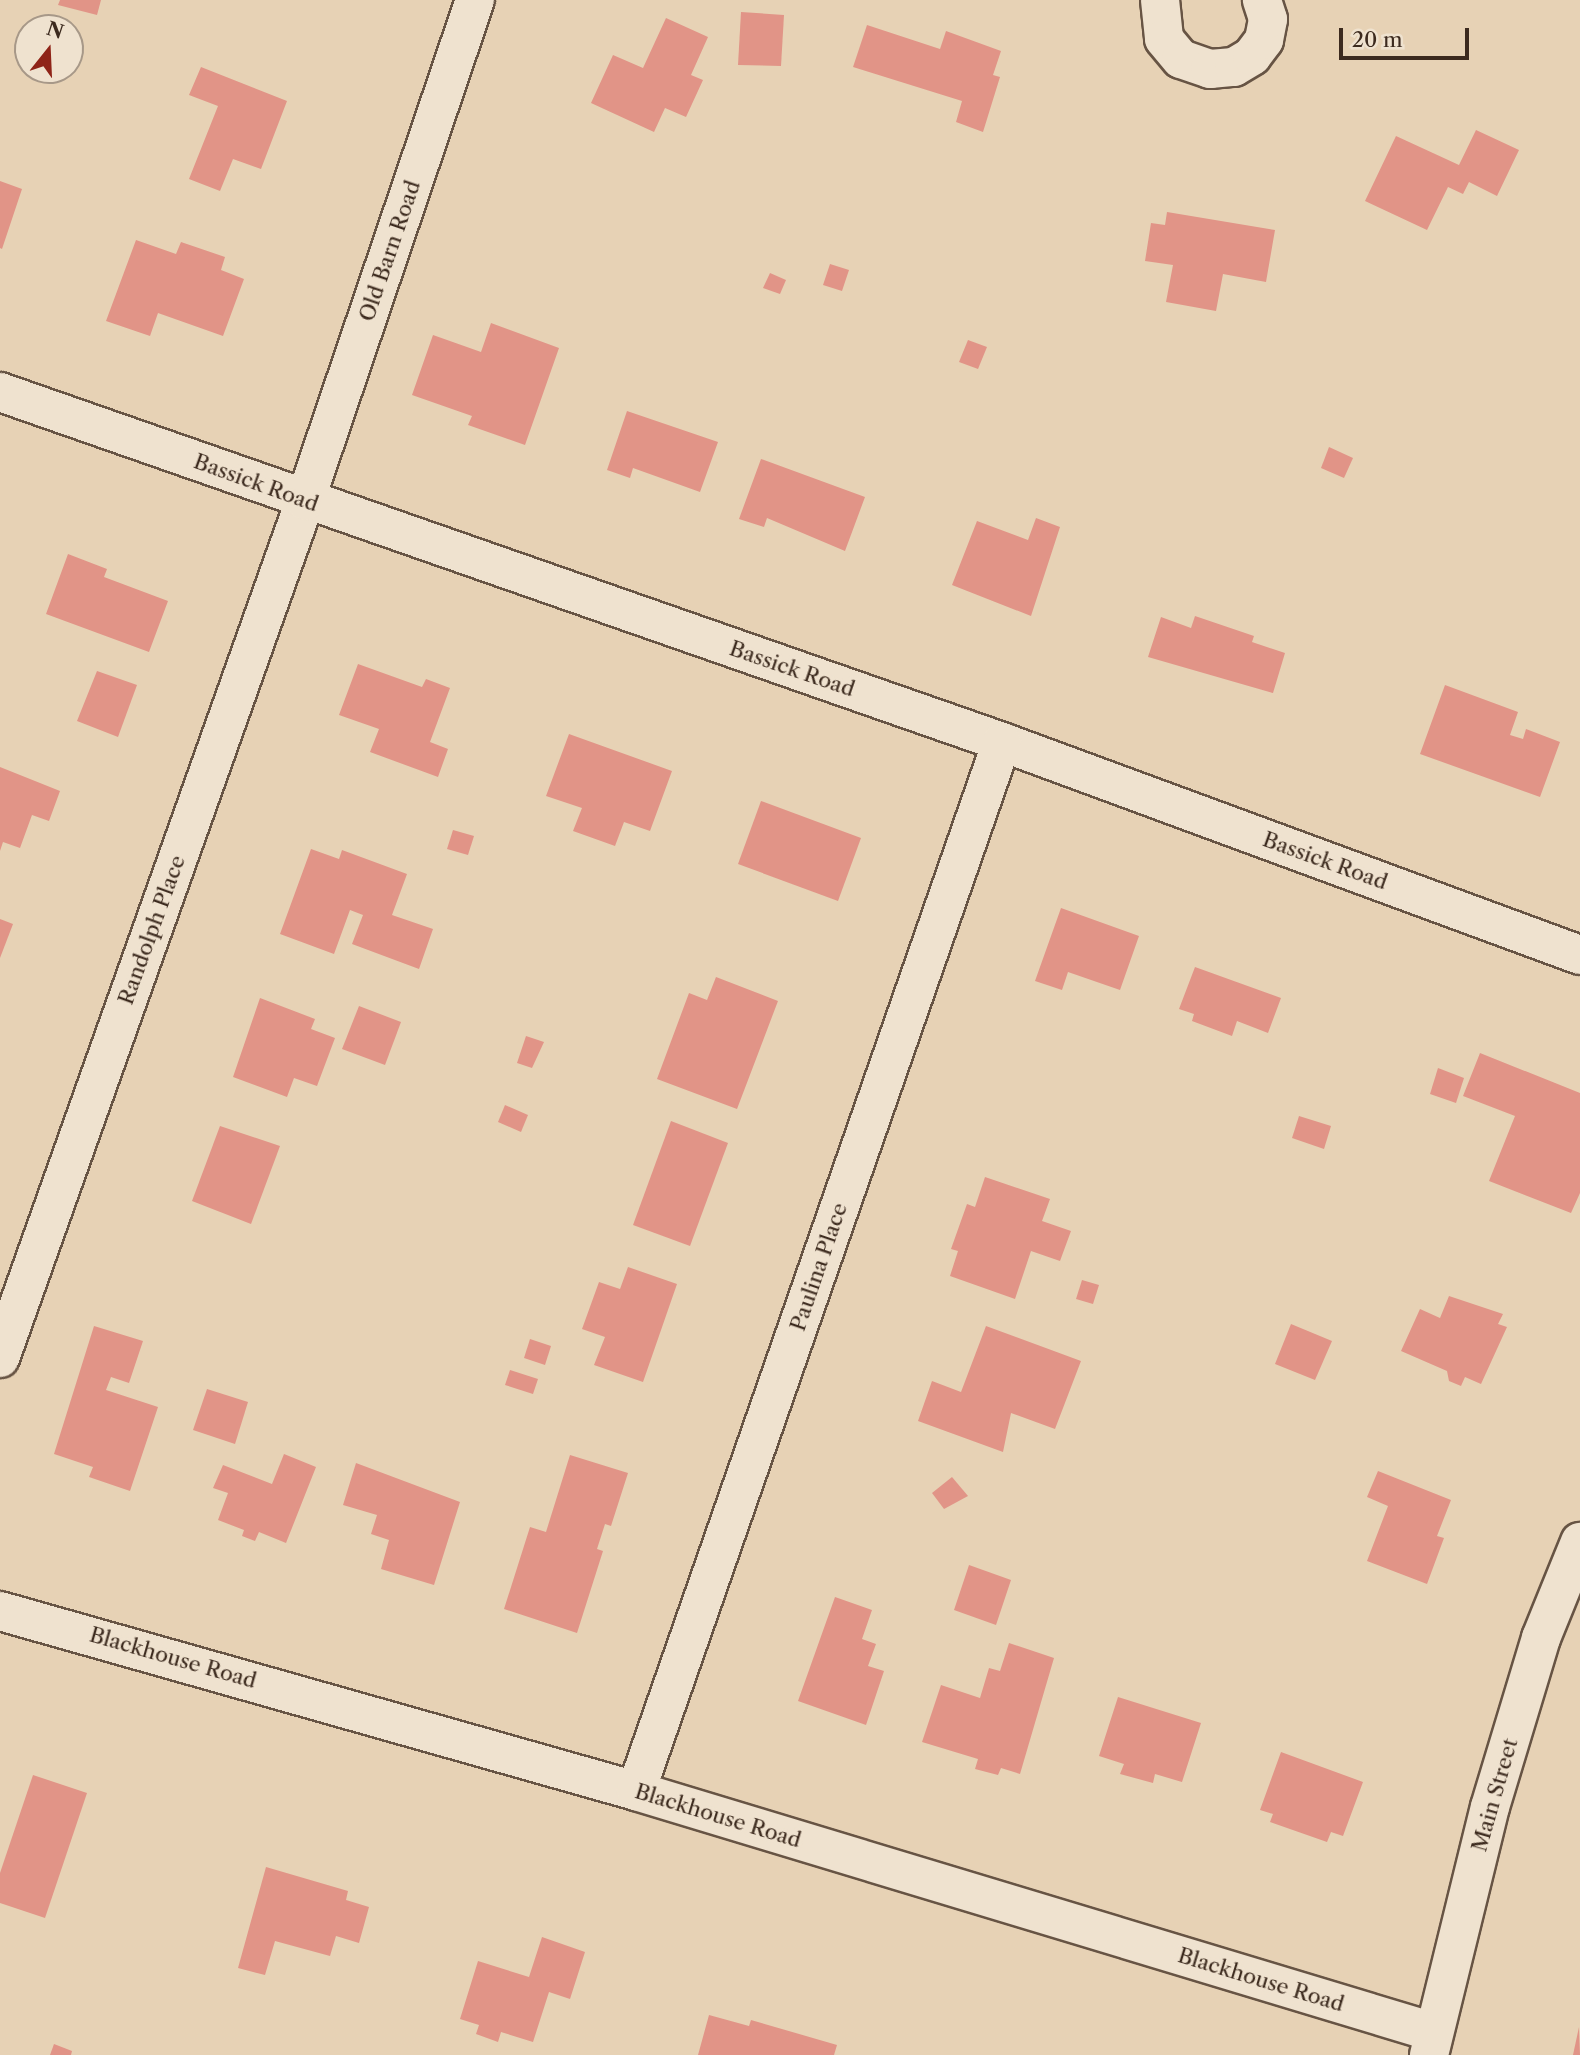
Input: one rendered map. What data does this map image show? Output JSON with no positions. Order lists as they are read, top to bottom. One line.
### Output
{"streets":{"street":["Old Barn Road","Bassick Road","Randolph Place","Paulina Place","Blackhouse Road","Main Street"]},"crossings":[["Old Barn Road","Bassick Road"],["Old Barn Road","Randolph Place"],["Bassick Road","Randolph Place"],["Bassick Road","Paulina Place"],["Paulina Place","Blackhouse Road"],["Blackhouse Road","Main Street"]],"scale_bar":"20 m","north":"top"}
